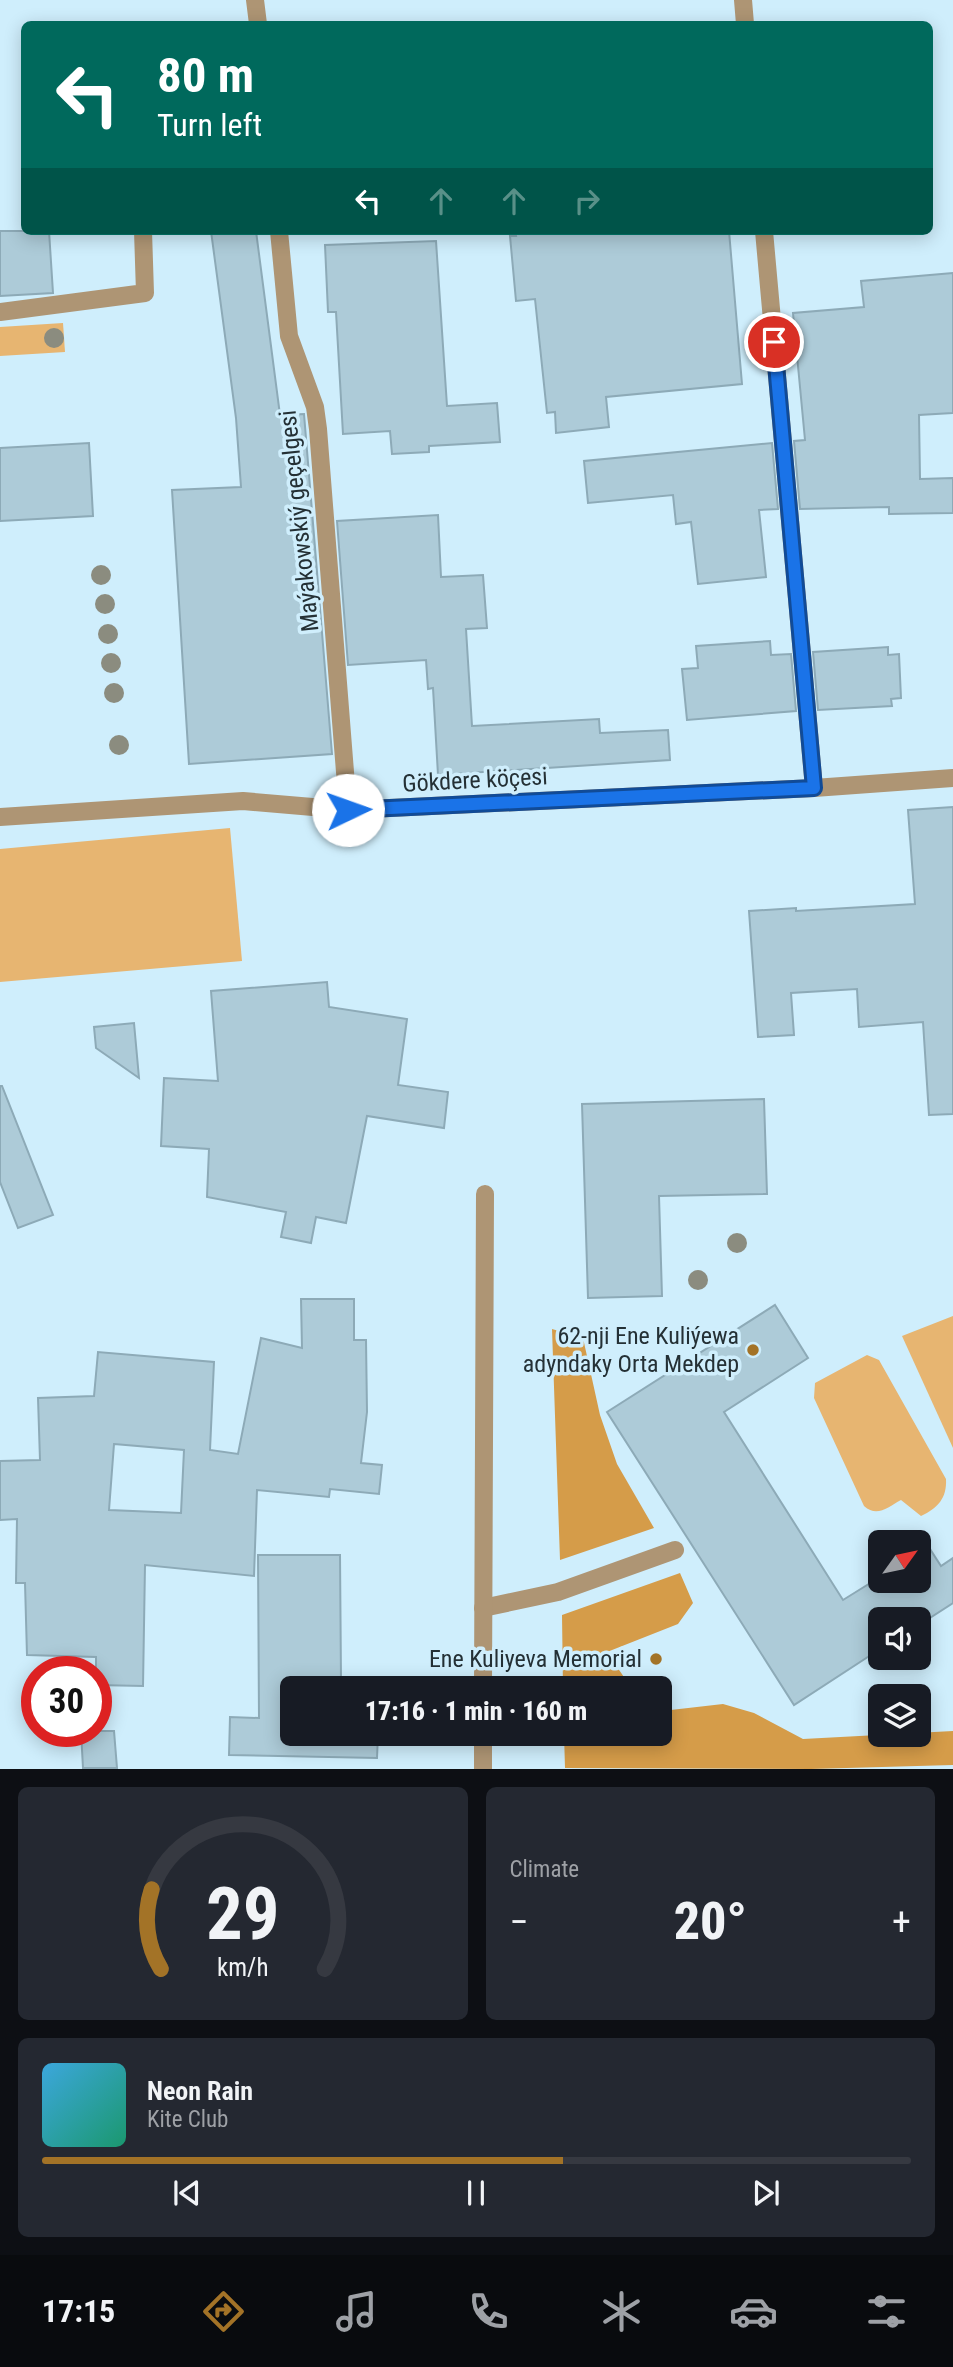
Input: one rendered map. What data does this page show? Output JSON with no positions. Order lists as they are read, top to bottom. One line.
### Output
{"streets":{"street":["Maýakowskiý geçelgesi","Gökdere köçesi"]},"crossings":[["Maýakowskiý geçelgesi","Gökdere köçesi"]],"places":["62-nji Ene Kuliýewa adyndaky Orta Mekdep","Ene Kuliyeva Memorial"],"north":"top right","page":{"turn":["80 m","Turn left"],"limit":"30","trip":"17:16 · 1 min · 160 m","tile":"Climate","heat":["−","20°","+"],"song":["Neon Rain","Kite Club"],"tabs":"17:15","gauge":["29","km/h"]}}
